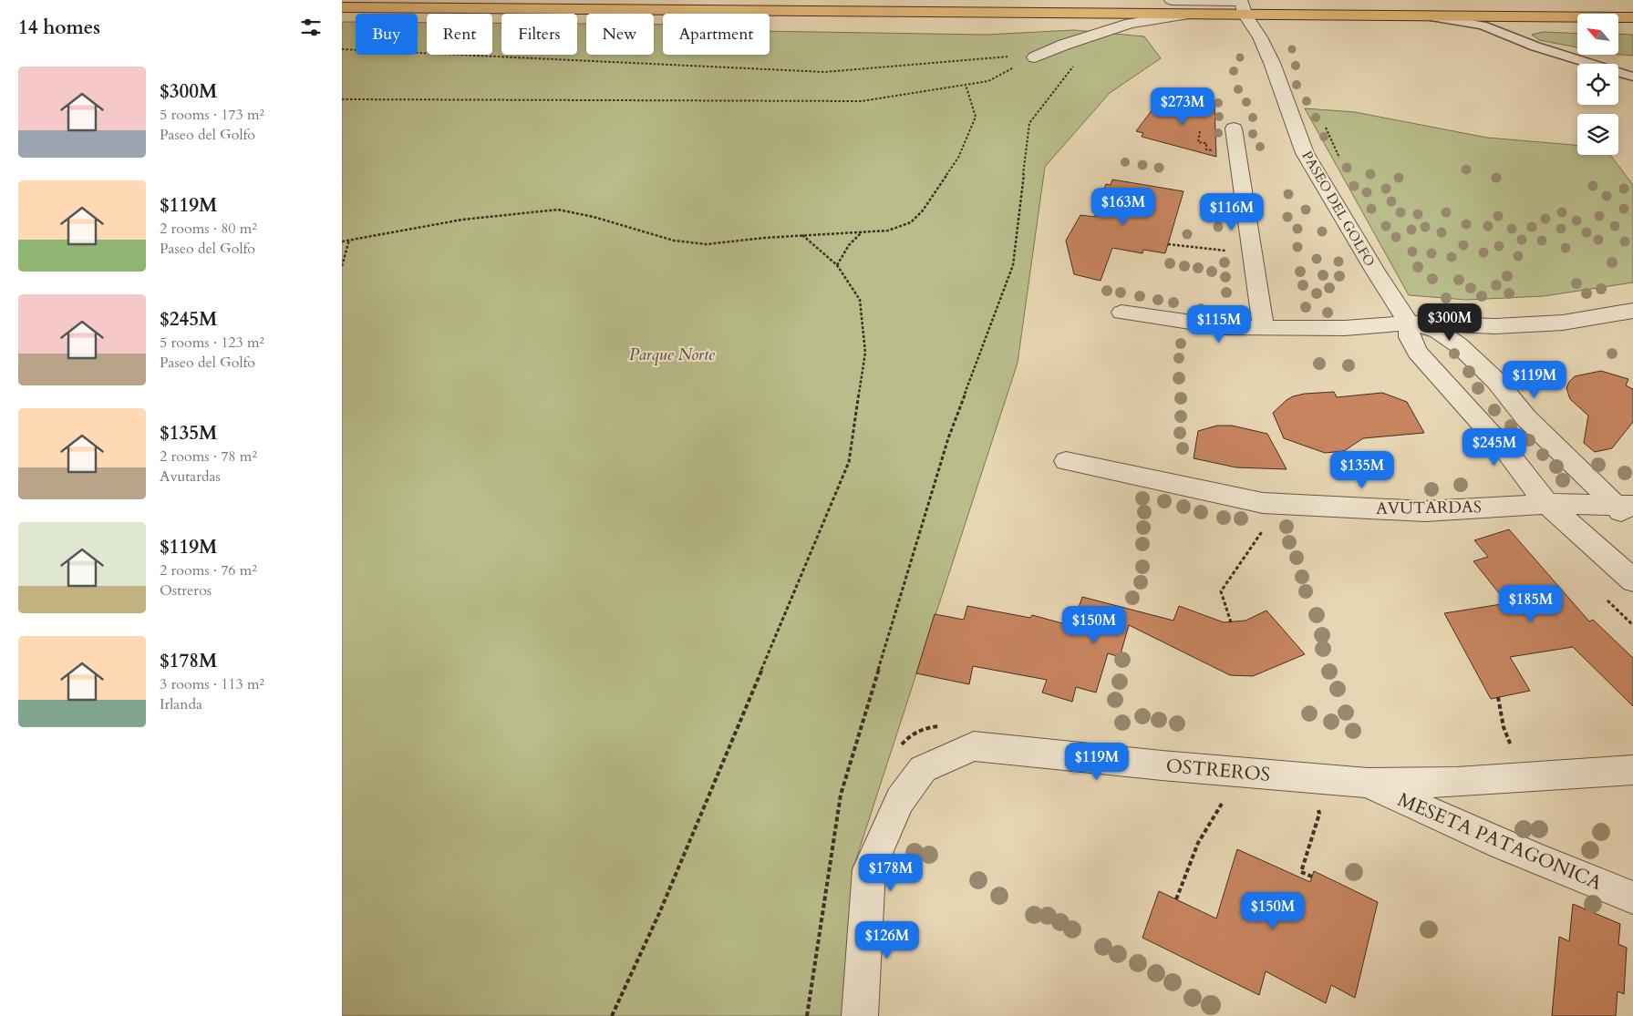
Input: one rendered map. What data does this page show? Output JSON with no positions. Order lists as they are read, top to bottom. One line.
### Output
{"streets":{"street":["PASEO DEL GOLFO","AVUTARDAS","OSTREROS","MESETA PATAGONICA"]},"crossings":[["PASEO DEL GOLFO","AVUTARDAS"],["OSTREROS","MESETA PATAGONICA"]],"parks":["Parque Norte"],"north":"top left","page":{"heading":"14 homes","chip":["Buy","Rent","Filters","New","Apartment"],"list":[{"name":"$300M","note":"5 rooms · 173 m² · Paseo del Golfo"},{"name":"$119M","note":"2 rooms · 80 m² · Paseo del Golfo"},{"name":"$245M","note":"5 rooms · 123 m² · Paseo del Golfo"},{"name":"$135M","note":"2 rooms · 78 m² · Avutardas"},{"name":"$119M","note":"2 rooms · 76 m² · Ostreros"},{"name":"$178M","note":"3 rooms · 113 m² · Irlanda"}],"price":["$273M","$163M","$116M","$300M","$115M","$119M","$245M","$135M","$185M","$150M","$119M","$178M","$150M","$126M"]}}
